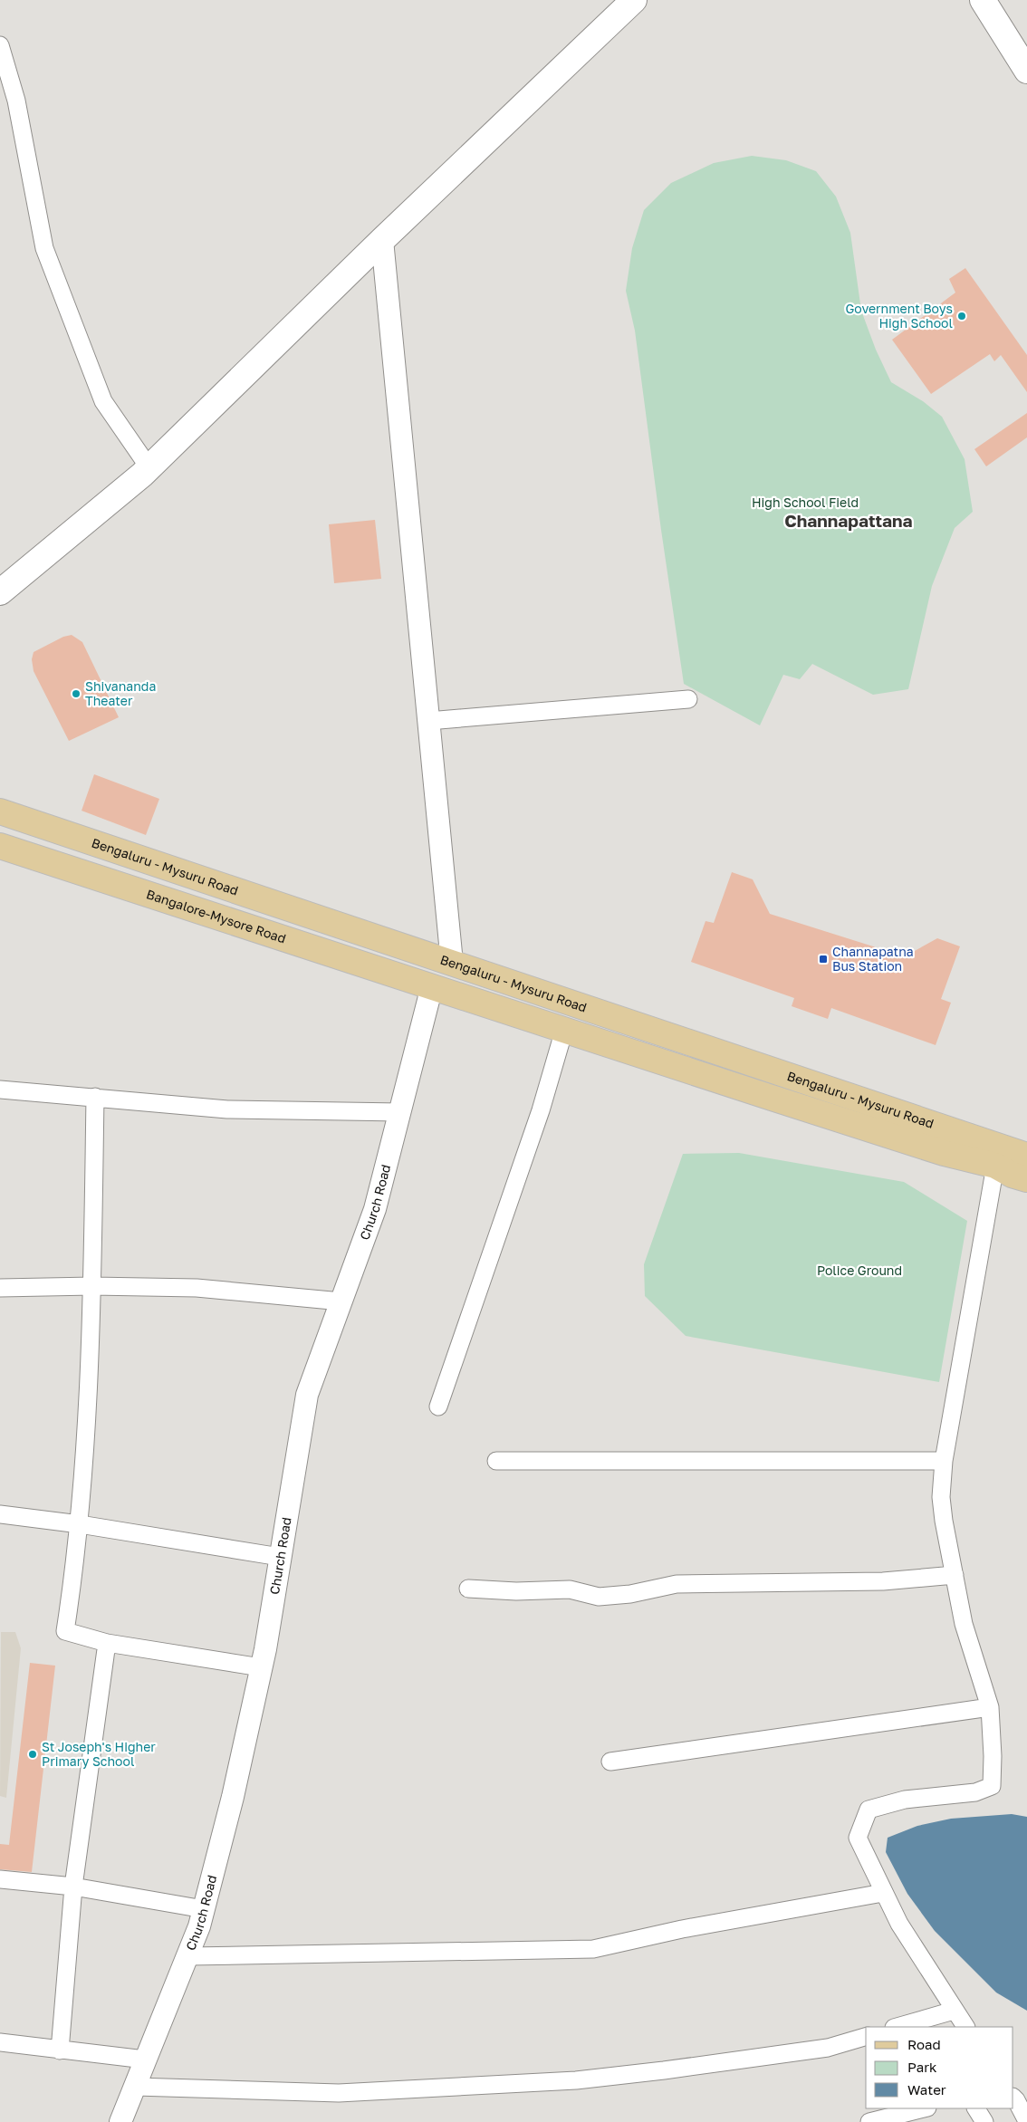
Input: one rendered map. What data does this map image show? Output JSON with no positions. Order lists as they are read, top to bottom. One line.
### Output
{"streets":{"main road":["Bengaluru - Mysuru Road","Bangalore-Mysore Road"],"street":["Church Road"]},"crossings":[["Bengaluru - Mysuru Road","Bangalore-Mysore Road"],["Bengaluru - Mysuru Road","Church Road"],["Bangalore-Mysore Road","Church Road"]],"districts":["Channapattana"],"parks":["High School Field","Police Ground"],"places":{"other":["Government Boys High School","Shivananda Theater","St Joseph's Higher Primary School"],"transit":["Channapatna Bus Station"]},"legend":["Road","Park","Water"]}
